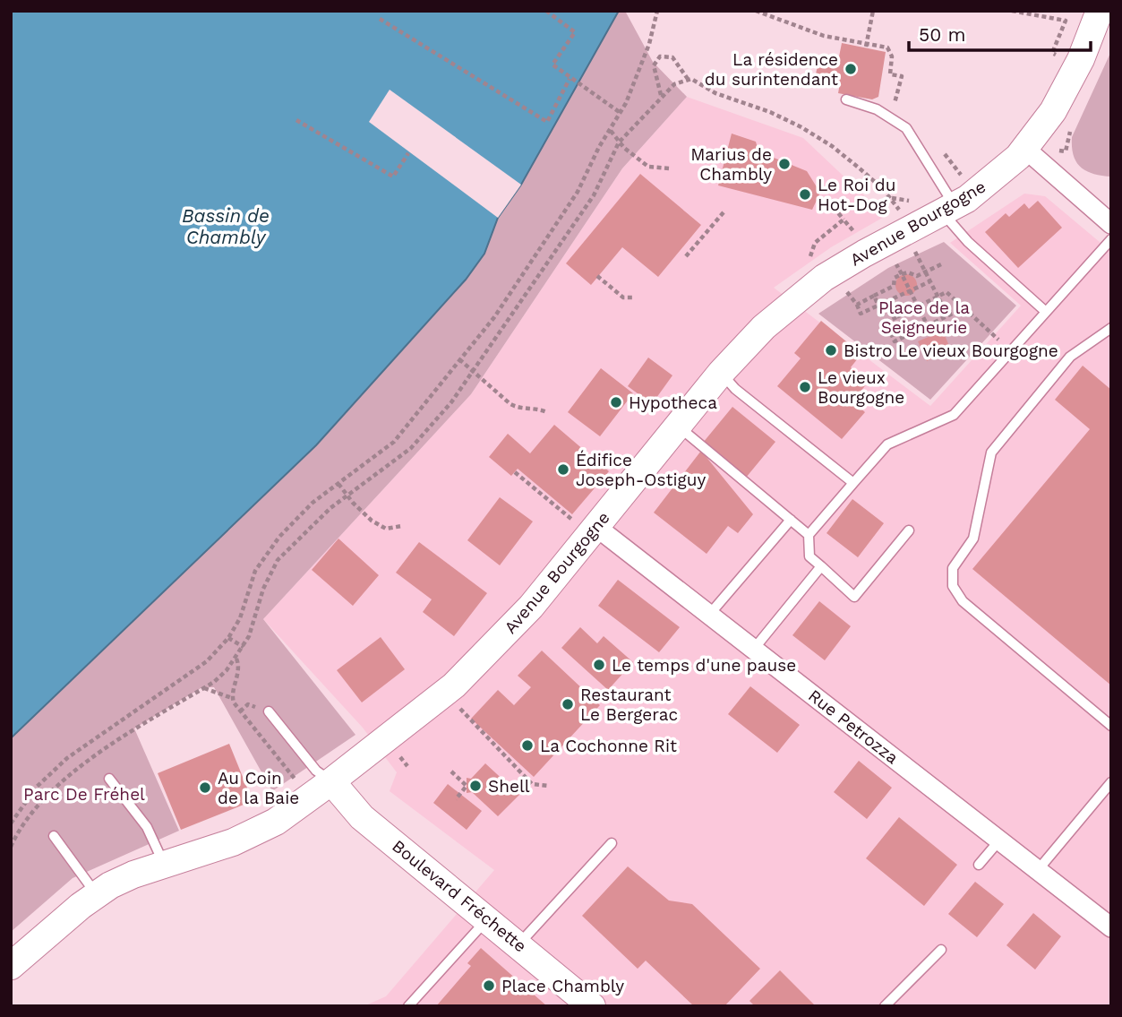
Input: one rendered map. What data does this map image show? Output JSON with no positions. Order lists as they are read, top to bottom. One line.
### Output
{"streets":{"street":["Avenue Bourgogne","Rue Petrozza","Boulevard Fréchette"]},"crossings":[["Avenue Bourgogne","Rue Petrozza"],["Avenue Bourgogne","Boulevard Fréchette"]],"water":["Bassin de Chambly"],"parks":["Place de la Seigneurie","Parc De Fréhel"],"places":["La résidence du surintendant","Marius de Chambly","Le Roi du Hot-Dog","Bistro Le vieux Bourgogne","Le vieux Bourgogne","Hypotheca","Édifice Joseph-Ostiguy","Le temps d'une pause","Restaurant Le Bergerac","La Cochonne Rit","Shell","Au Coin de la Baie","Place Chambly"],"scale_bar":"50 m"}
